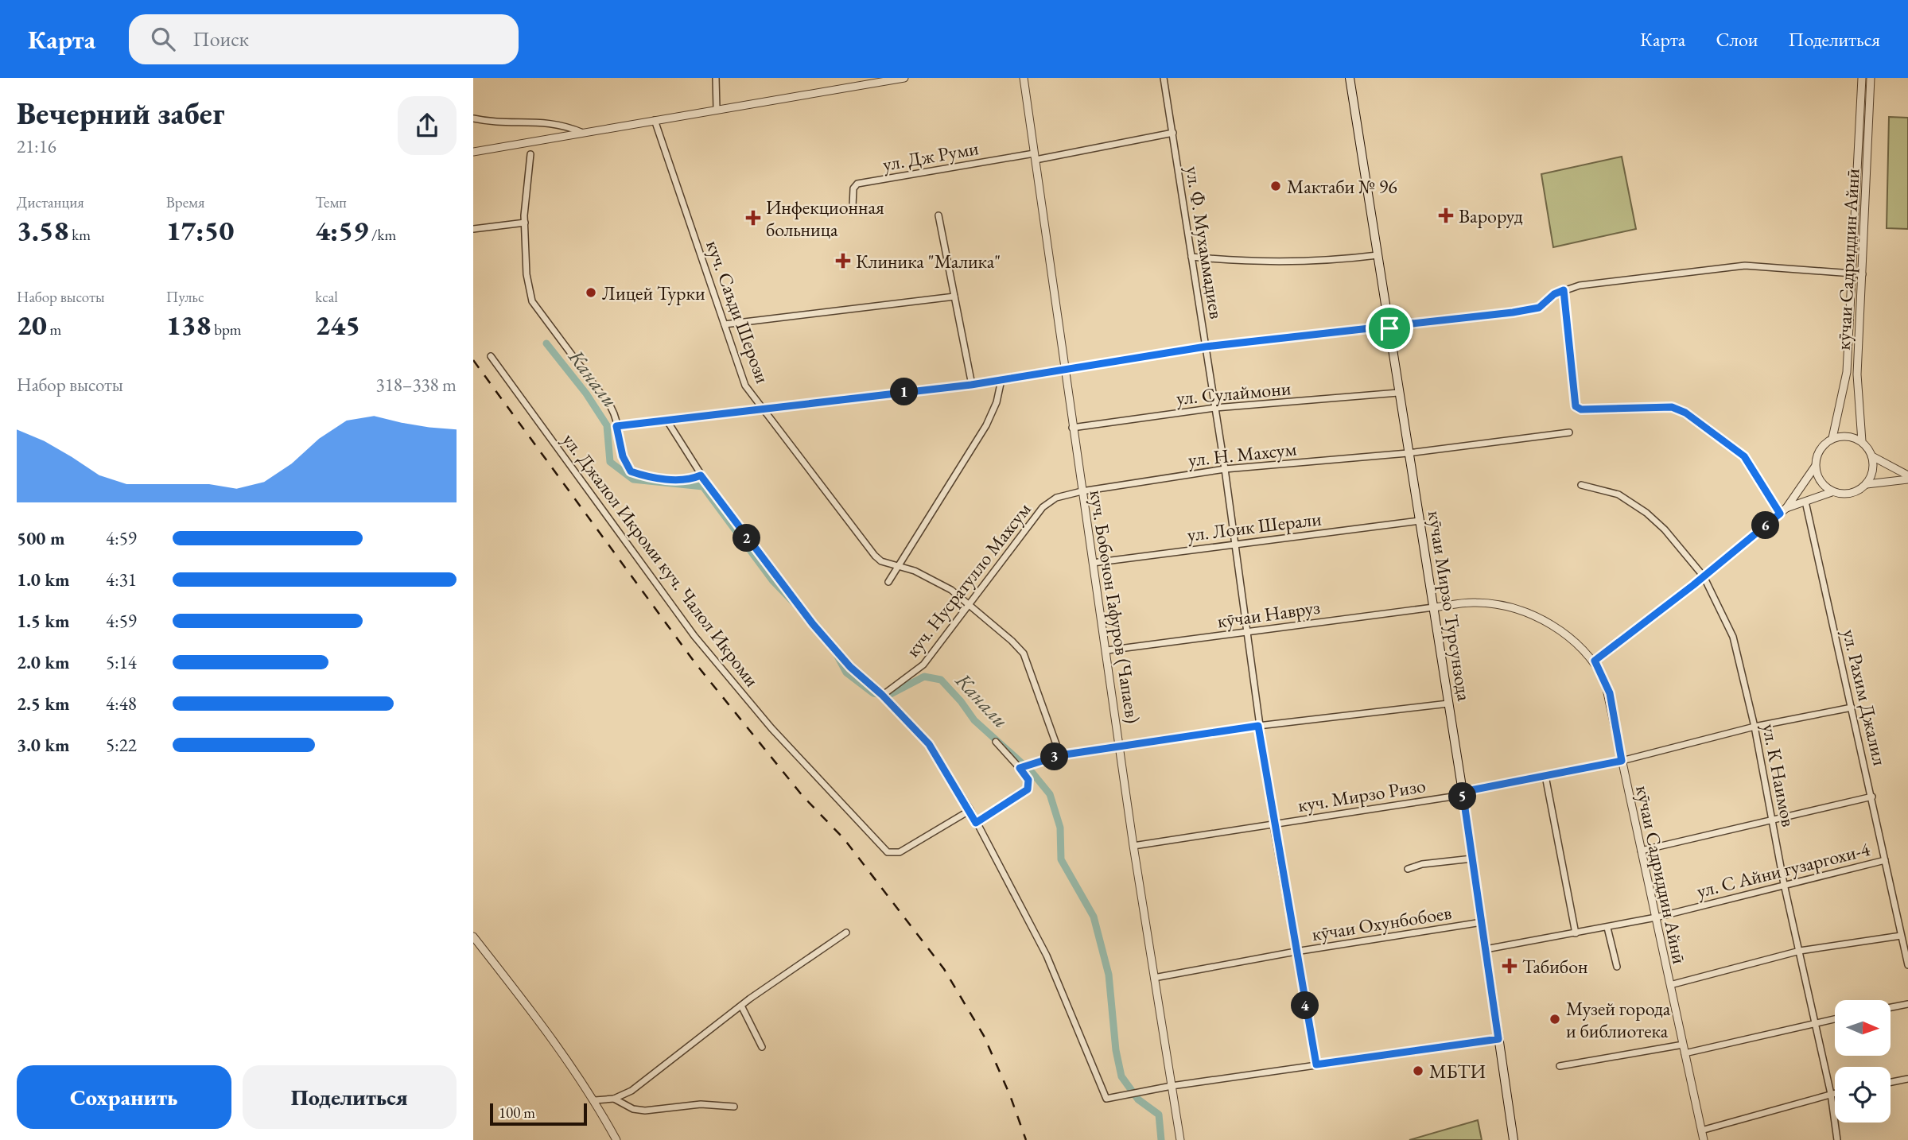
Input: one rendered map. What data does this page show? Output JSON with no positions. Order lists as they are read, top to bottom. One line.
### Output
{"streets":{"main road":["кӯчаи Мирзо Турсунзода"],"street":["ул. Дж Руми","ул. Ф. Мухаммадиев","кӯчаи Садриддин Айнӣ","куч. Саъди Шерози","ул. Сулаймони","ул. Н. Махсум","ул. Лоик Шерали","ул. Джалол Икроми куч. Чалол Икроми","куч. Нусратулло Махсум","куч. Бобочон Гафуров (Чапаев)","кӯчаи Навруз","ул. Рахим Джалил","ул. К Наимов","куч. Мирзо Ризо","ул. С Айни гузаргохи-4","кӯчаи Охунбобоев"]},"crossings":[["ул. Дж Руми","куч. Бобочон Гафуров (Чапаев)"],["ул. Ф. Мухаммадиев","ул. Сулаймони"],["ул. Ф. Мухаммадиев","ул. Н. Махсум"],["ул. Ф. Мухаммадиев","ул. Лоик Шерали"],["ул. Ф. Мухаммадиев","кӯчаи Навруз"],["ул. Ф. Мухаммадиев","куч. Мирзо Ризо"],["ул. Ф. Мухаммадиев","кӯчаи Охунбобоев"],["кӯчаи Садриддин Айнӣ","кӯчаи Мирзо Турсунзода"],["кӯчаи Садриддин Айнӣ","кӯчаи Навруз"],["кӯчаи Садриддин Айнӣ","куч. Мирзо Ризо"],["кӯчаи Садриддин Айнӣ","ул. С Айни гузаргохи-4"],["куч. Саъди Шерози","куч. Нусратулло Махсум"],["ул. Сулаймони","кӯчаи Мирзо Турсунзода"],["ул. Сулаймони","куч. Бобочон Гафуров (Чапаев)"],["ул. Н. Махсум","куч. Нусратулло Махсум"],["ул. Н. Махсум","кӯчаи Мирзо Турсунзода"],["ул. Н. Махсум","куч. Бобочон Гафуров (Чапаев)"],["ул. Лоик Шерали","кӯчаи Мирзо Турсунзода"],["ул. Лоик Шерали","куч. Бобочон Гафуров (Чапаев)"],["куч. Нусратулло Махсум","куч. Бобочон Гафуров (Чапаев)"],["кӯчаи Мирзо Турсунзода","кӯчаи Навруз"],["кӯчаи Мирзо Турсунзода","куч. Мирзо Ризо"],["кӯчаи Мирзо Турсунзода","ул. С Айни гузаргохи-4"],["кӯчаи Мирзо Турсунзода","кӯчаи Охунбобоев"],["куч. Бобочон Гафуров (Чапаев)","кӯчаи Навруз"],["куч. Бобочон Гафуров (Чапаев)","куч. Мирзо Ризо"],["куч. Бобочон Гафуров (Чапаев)","кӯчаи Охунбобоев"],["ул. Рахим Джалил","куч. Мирзо Ризо"],["ул. Рахим Джалил","ул. С Айни гузаргохи-4"],["ул. К Наимов","куч. Мирзо Ризо"],["ул. К Наимов","ул. С Айни гузаргохи-4"]],"water":["Канали"],"places":{"other":["Мактаби № 96","Лицей Турки","Музей города и библиотека","МБТИ"],"health":["Вароруд","Инфекционная больница","Клиника \"Малика\"","Табибон"]},"scale_bar":"100 m","north":"right","page":{"header":"Карта","search":"Поиск","nav":["Карта","Слои","Поделиться"],"heading":["Вечерний забег","21:16"],"stats":[["Дистанция","3.58 km"],["Время","17:50"],["Темп","4:59 /km"],["Набор высоты","20 m"],["Пульс","138 bpm"],["kcal","245"]],"chart":["Набор высоты","318–338 m"],"pins":["1","6","2","3","5","4"],"list":[{"name":"500 m","note":"4:59"},{"name":"1.0 km","note":"4:31"},{"name":"1.5 km","note":"4:59"},{"name":"2.0 km","note":"5:14"},{"name":"2.5 km","note":"4:48"},{"name":"3.0 km","note":"5:22"}],"buttons":["Сохранить","Поделиться"],"scale":"100 m"}}
